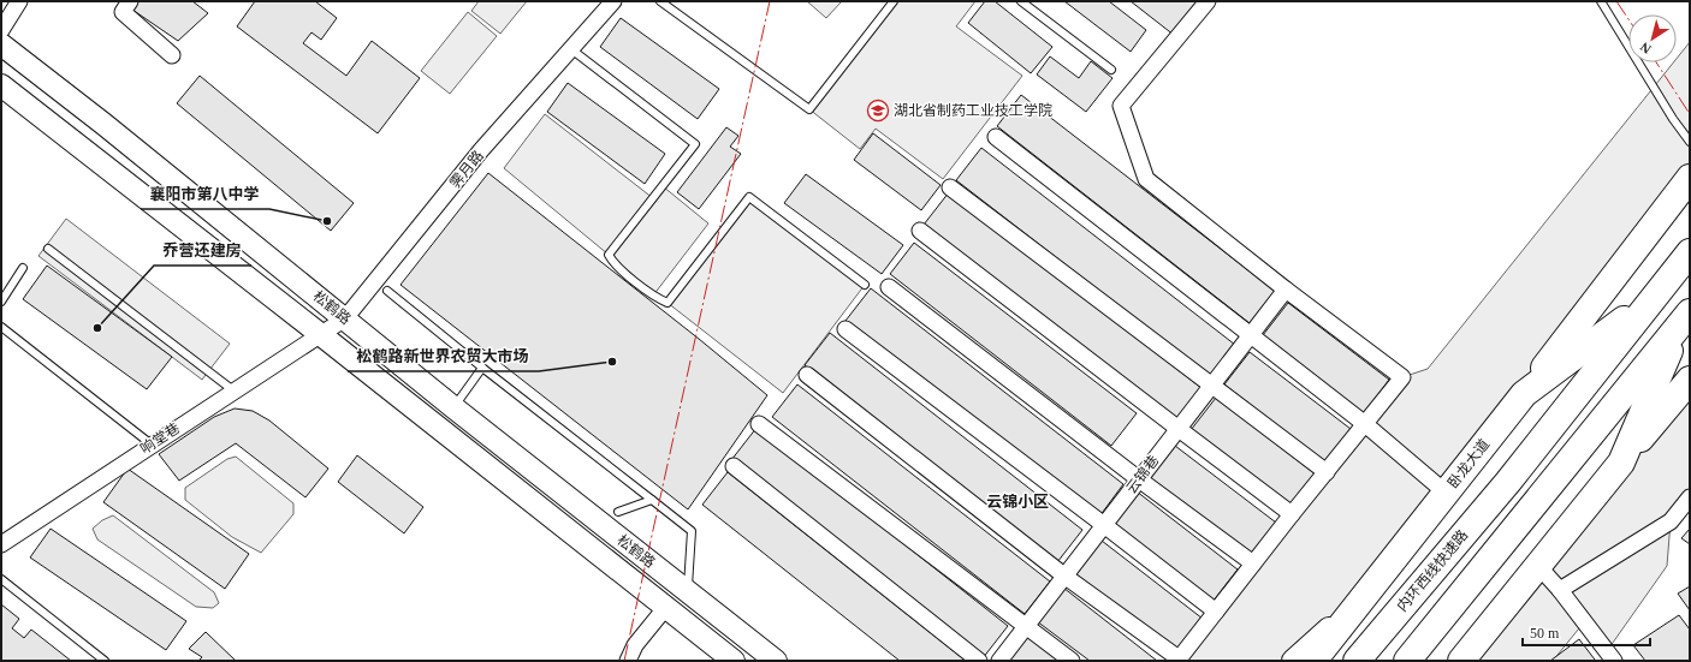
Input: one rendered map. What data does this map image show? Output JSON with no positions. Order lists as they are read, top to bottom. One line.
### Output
{"streets":{"highway":["卧龙大道","内环西线快速路"],"main road":["松鹤路"],"street":["霁月路","响堂巷","云锦巷"]},"crossings":[["霁月路","松鹤路"],["霁月路","响堂巷"],["松鹤路","响堂巷"],["卧龙大道","内环西线快速路"]],"districts":["云锦小区"],"places":{"school or university":["湖北省制药工业技工学院"],"other":["襄阳市第八中学","乔营还建房","松鹤路新世界农贸大市场"]},"scale_bar":"50 m","north":"bottom left"}
